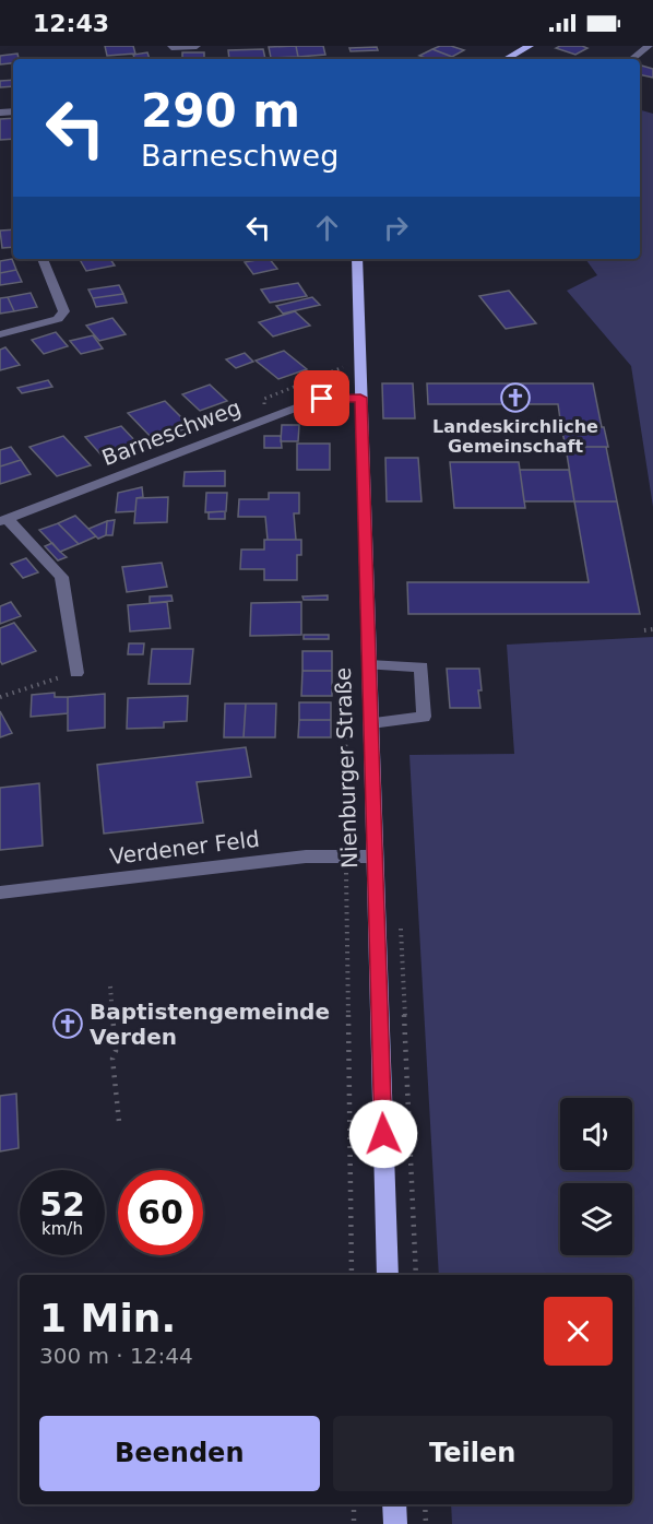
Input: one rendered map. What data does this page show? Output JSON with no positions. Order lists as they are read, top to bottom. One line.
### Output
{"streets":{"main road":["Nienburger Straße"],"street":["Barneschweg","Verdener Feld"]},"crossings":[["Barneschweg","Nienburger Straße"],["Nienburger Straße","Verdener Feld"]],"places":{"church":["Landeskirchliche Gemeinschaft","Baptistengemeinde Verden"]},"page":{"status":"12:43","turn":["290 m","Barneschweg"],"speed":"52 km/h","limit":"60","heading":["1 Min.","300 m · 12:44"],"buttons":["Beenden","Teilen"]}}
